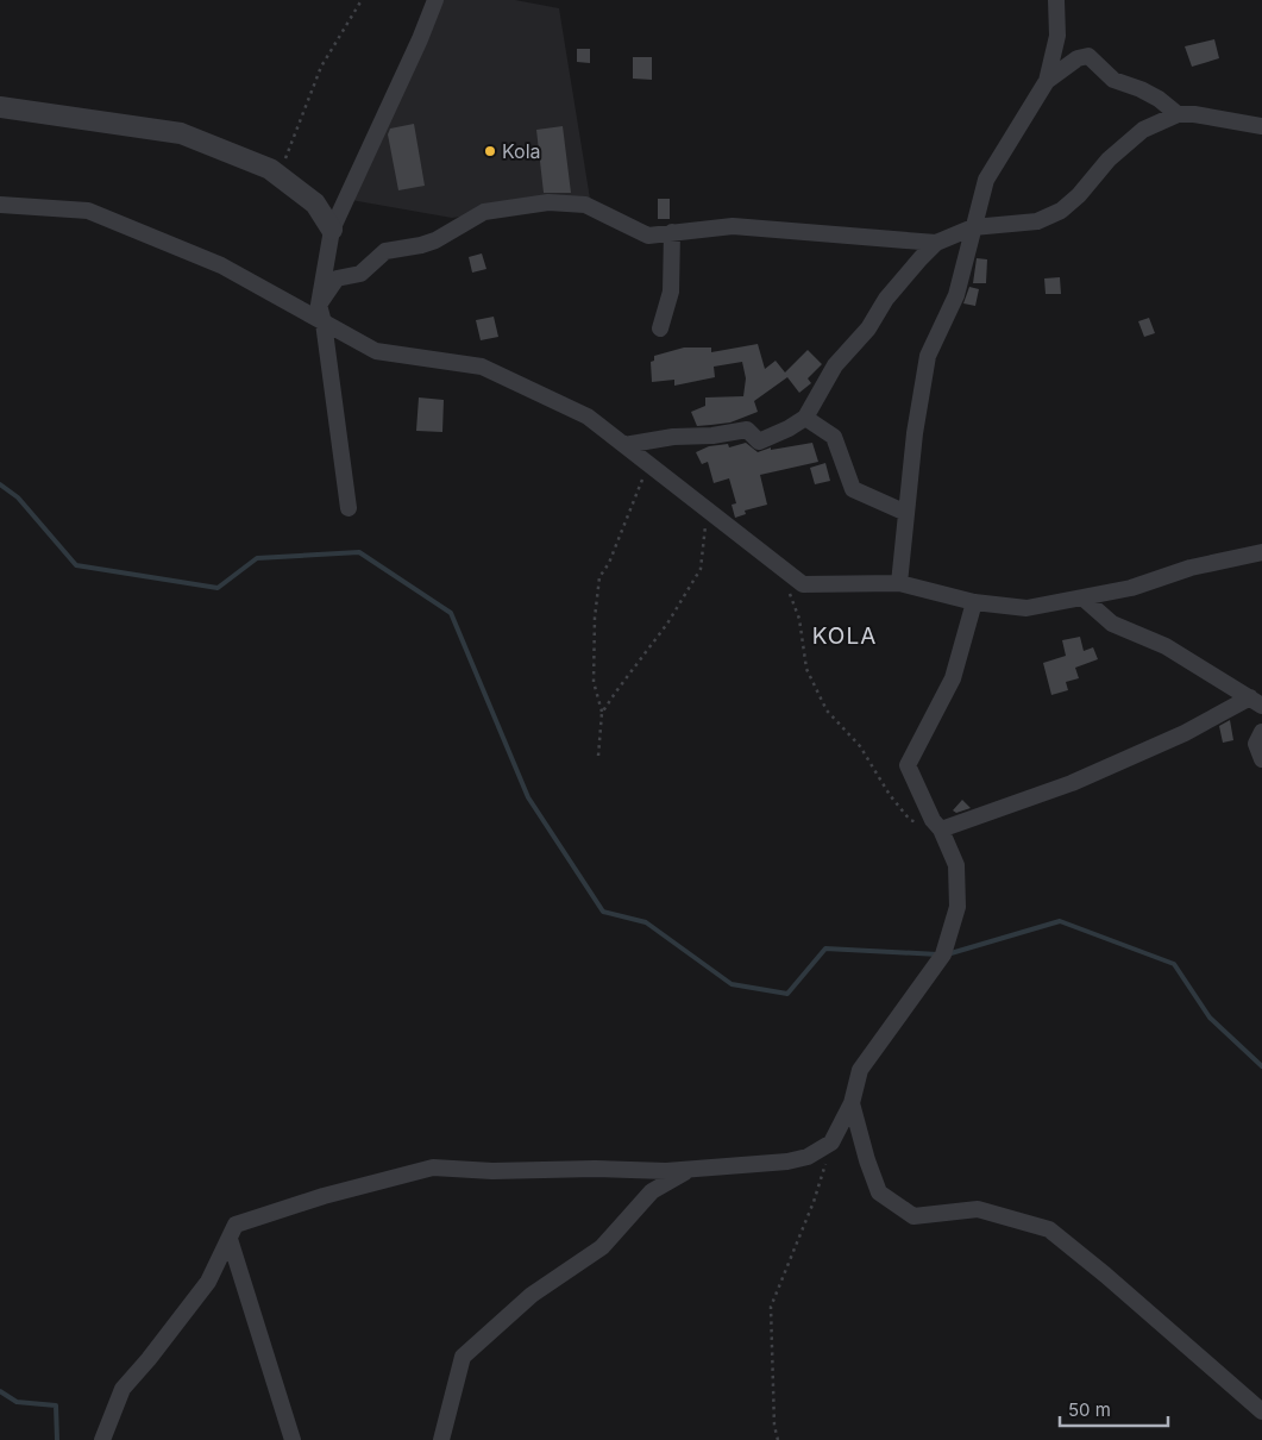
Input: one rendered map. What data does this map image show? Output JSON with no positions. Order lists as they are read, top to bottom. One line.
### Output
{"districts":["KOLA"],"places":["Kola"],"scale_bar":"50 m"}
